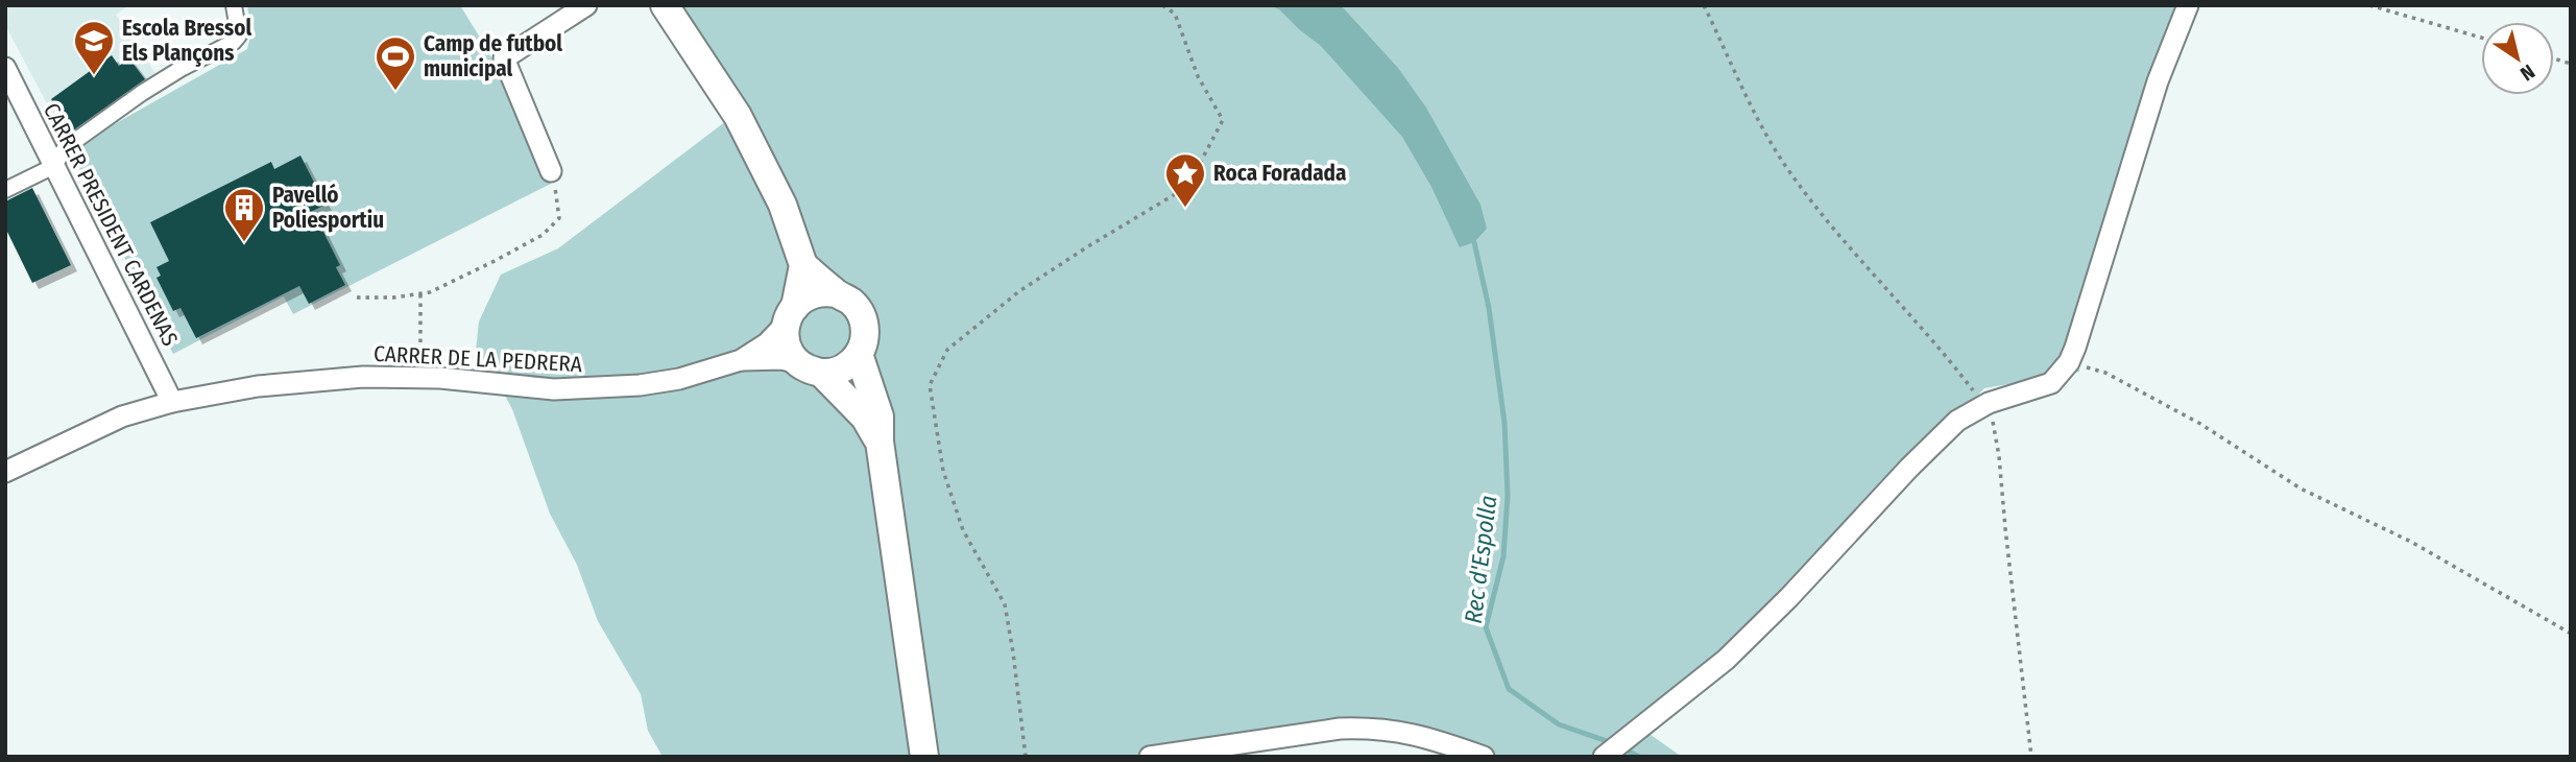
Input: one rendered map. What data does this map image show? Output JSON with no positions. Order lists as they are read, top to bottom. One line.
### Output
{"streets":{"street":["CARRER PRESIDENT CARDENAS","CARRER DE LA PEDRERA"]},"crossings":[["CARRER PRESIDENT CARDENAS","CARRER DE LA PEDRERA"]],"water":["Rec d'Espolla"],"places":{"school or university":["Escola Bressol Els Plançons"],"sports":["Camp de futbol municipal"],"place":["Roca Foradada"],"building":["Pavelló Poliesportiu"]},"north":"bottom right"}
